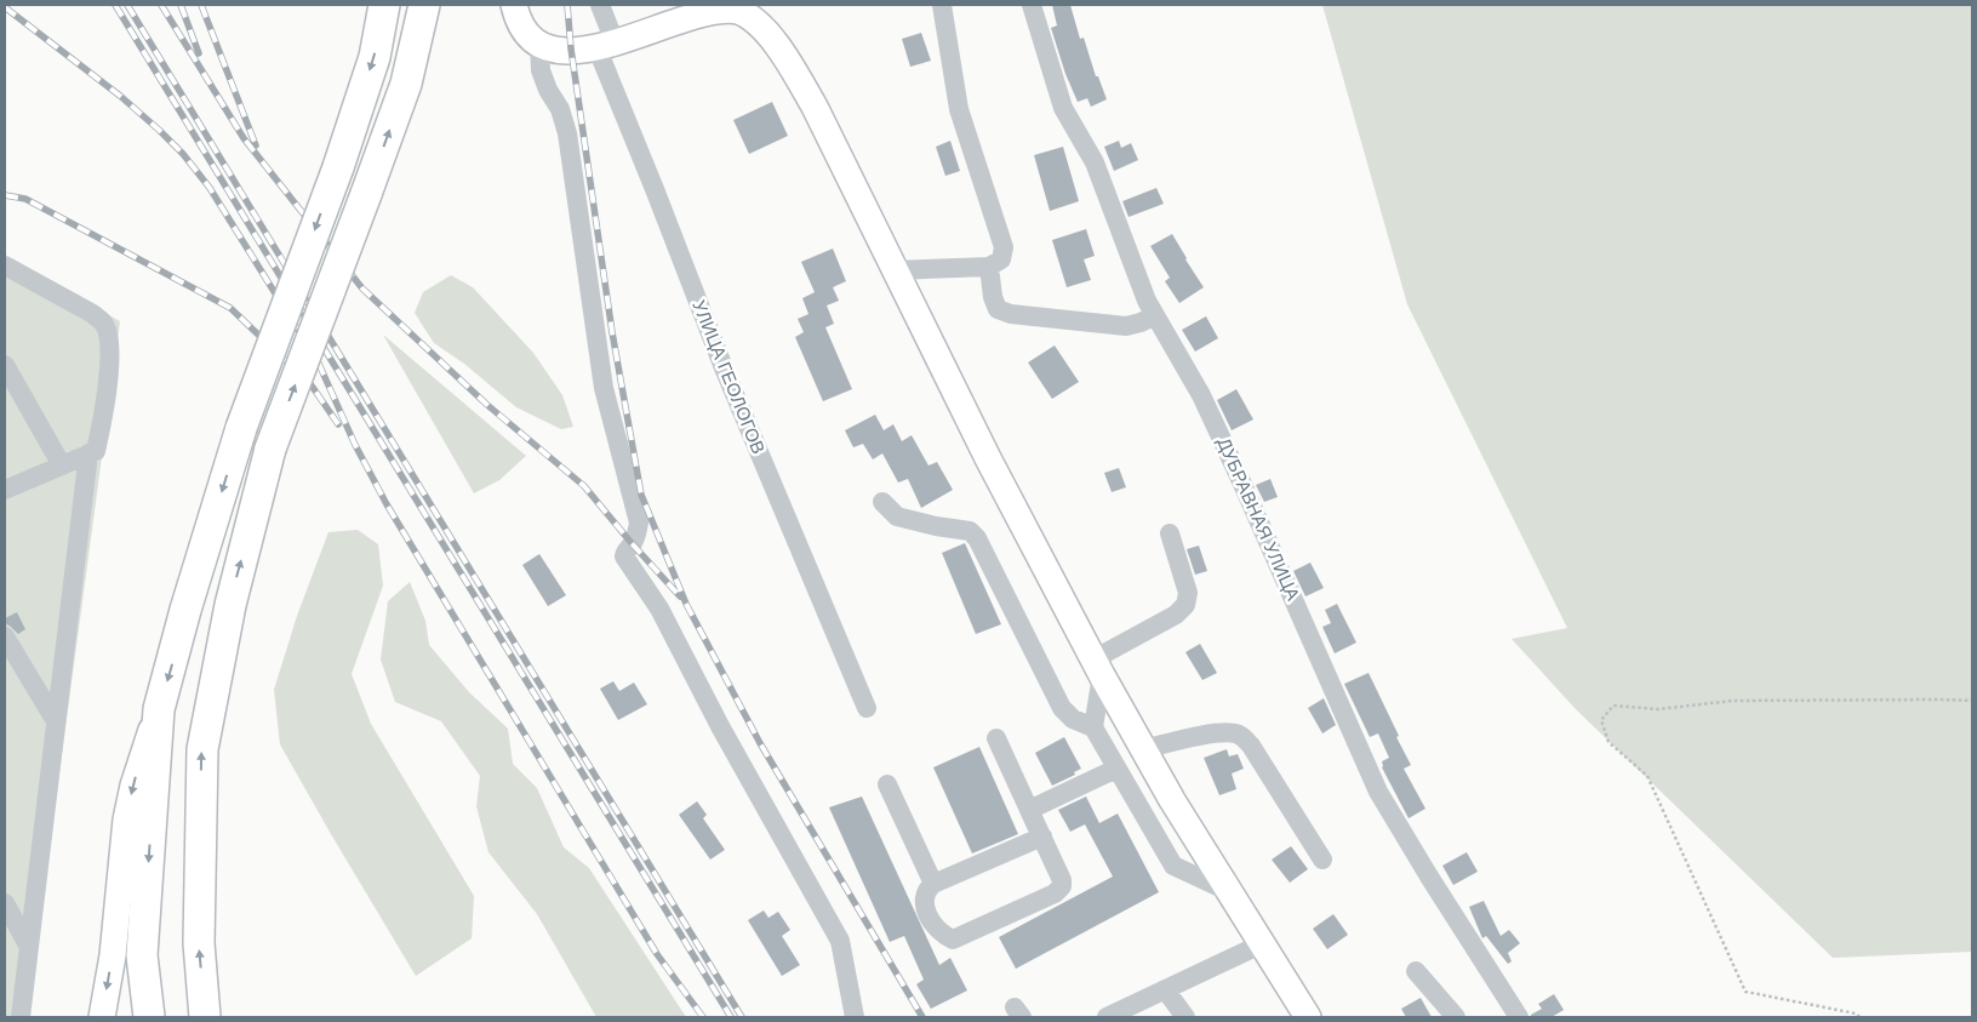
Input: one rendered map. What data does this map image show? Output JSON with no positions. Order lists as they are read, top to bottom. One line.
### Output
{"streets":{"street":["УЛИЦА ГЕОЛОГОВ","ДУБРАВНАЯ УЛИЦА"]}}
